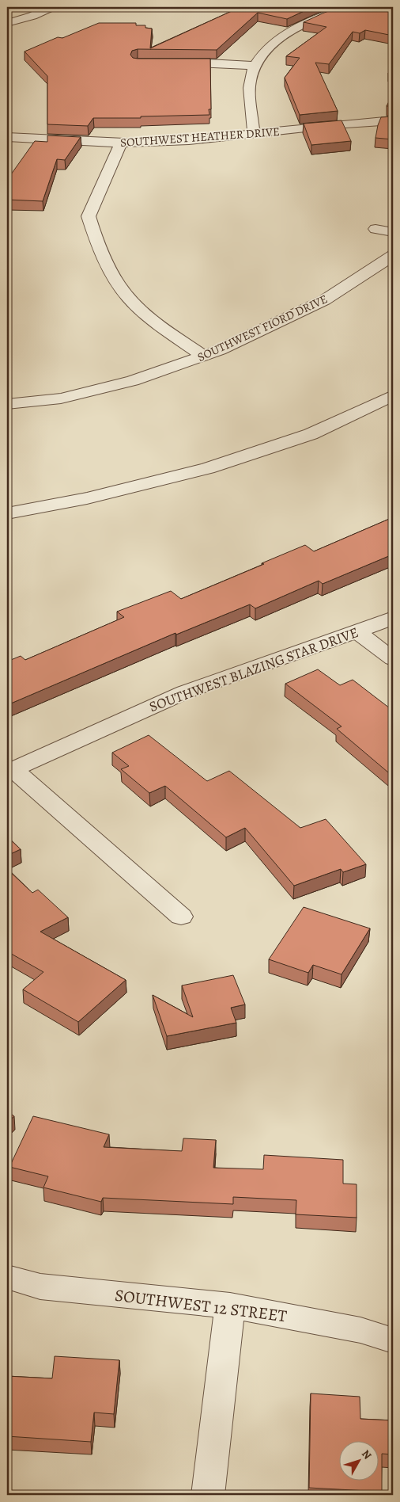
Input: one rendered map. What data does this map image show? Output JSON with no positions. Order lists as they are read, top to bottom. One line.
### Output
{"streets":{"street":["SOUTHWEST HEATHER DRIVE","SOUTHWEST FIORD DRIVE","SOUTHWEST BLAZING STAR DRIVE","SOUTHWEST 12 STREET"]},"north":"top right"}
